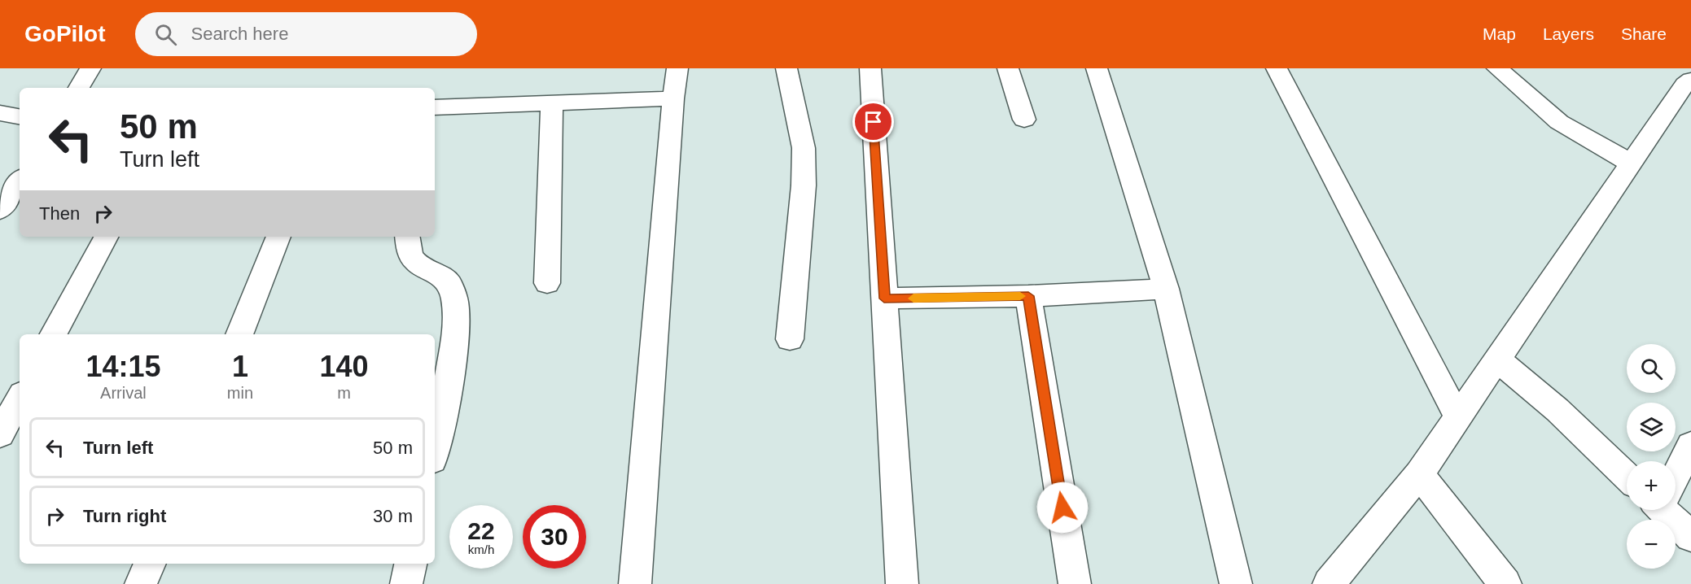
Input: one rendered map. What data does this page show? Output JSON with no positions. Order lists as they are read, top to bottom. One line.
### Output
{"page":{"header":"GoPilot","search":"Search here","nav":["Map","Layers","Share"],"turn":["50 m","Turn left"],"then":"Then","eta":["14:15","Arrival","1","min","140","m"],"map_buttons":["+","−"],"list":[{"name":"Turn left","value":"50 m"},{"name":"Turn right","value":"30 m"}],"speed":"22 km/h","limit":"30"}}
